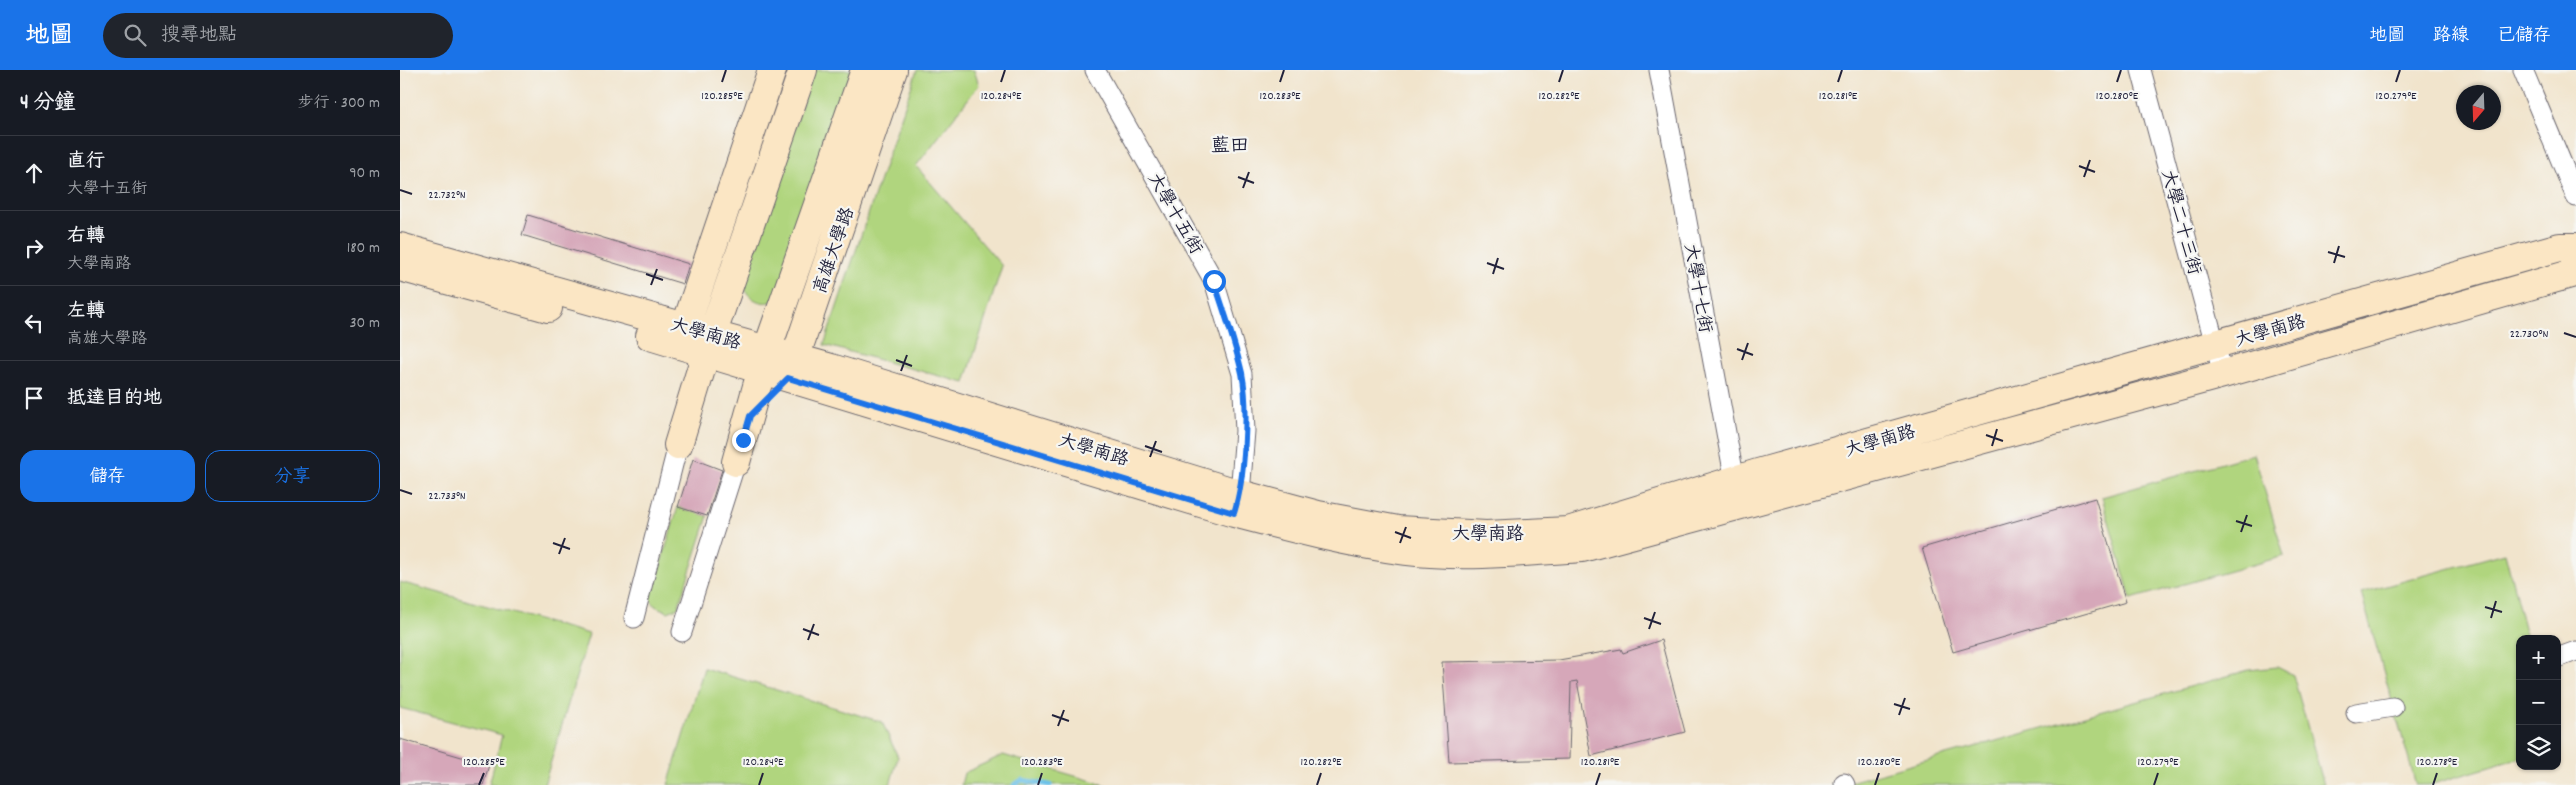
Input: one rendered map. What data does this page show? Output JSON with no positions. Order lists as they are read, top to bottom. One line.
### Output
{"streets":{"street":["大學十五街","大學二十三街","高雄大學路","大學十七街","大學南路"]},"crossings":[["大學十五街","大學南路"],["大學二十三街","大學南路"],["高雄大學路","大學南路"],["大學十七街","大學南路"]],"districts":["藍田"],"north":"bottom","page":{"header":"地圖","search":"搜尋地點","nav":["地圖","路線","已儲存"],"heading":["4 分鐘","步行 · 300 m"],"list":[["直行","大學十五街","90 m"],["右轉","大學南路","180 m"],["左轉","高雄大學路","30 m"],"抵達目的地"],"buttons":["儲存","分享"],"map_buttons":["+","−"]},"coordinates":["120.285°E","120.284°E","120.283°E","120.282°E","120.281°E","120.280°E","120.279°E","22.732°N","22.730°N","22.733°N","120.278°E"]}
